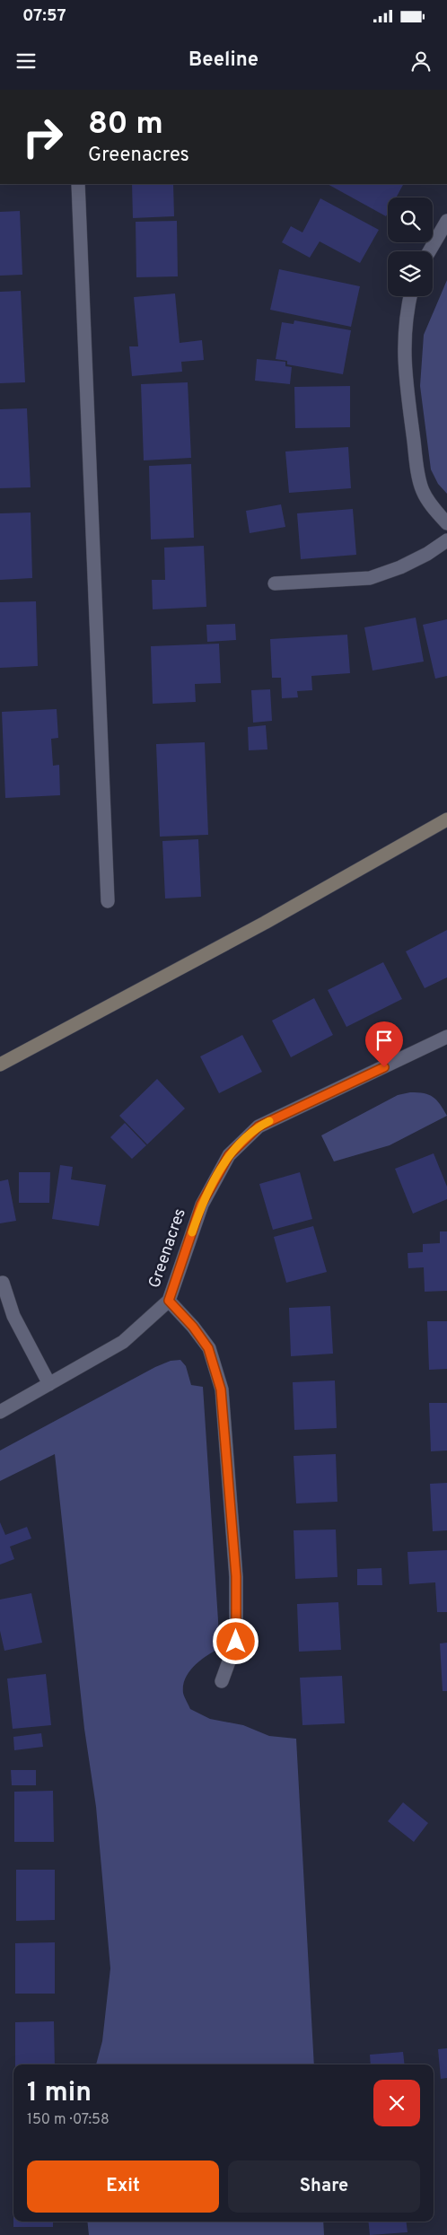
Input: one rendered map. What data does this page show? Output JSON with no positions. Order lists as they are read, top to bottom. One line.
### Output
{"streets":{"street":["Greenacres"]},"page":{"status":"07:57","header":"Beeline","turn":["80 m","Greenacres"],"heading":["1 min","150 m · 07:58"],"buttons":["Exit","Share"]}}
